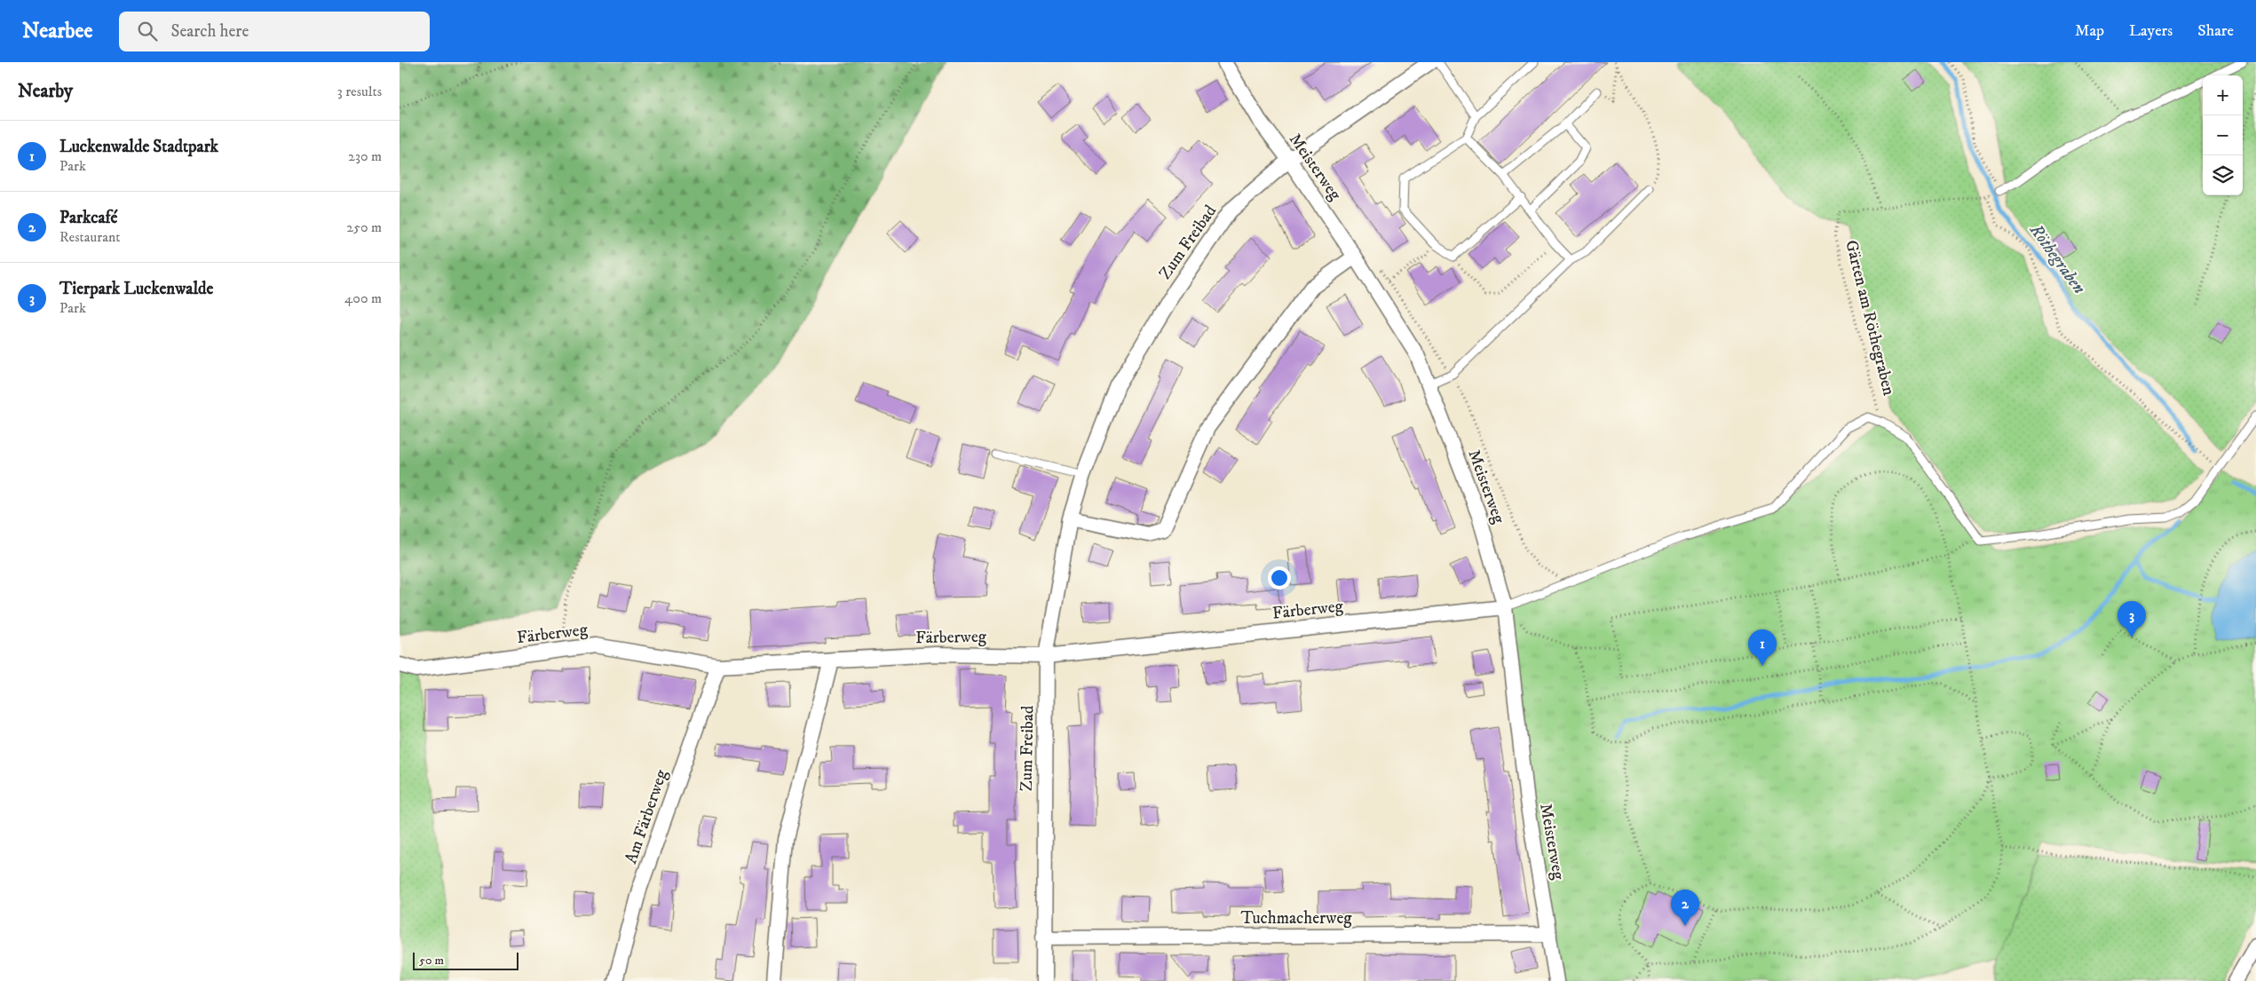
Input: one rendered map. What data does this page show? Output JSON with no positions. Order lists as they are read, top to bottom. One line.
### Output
{"streets":{"street":["Meisterweg","Zum Freibad","Färberweg","Am Färberweg","Tuchmacherweg"],"lane":["Gärten am Röthegraben"]},"crossings":[["Meisterweg","Zum Freibad"],["Meisterweg","Färberweg"],["Meisterweg","Tuchmacherweg"],["Zum Freibad","Färberweg"],["Zum Freibad","Tuchmacherweg"],["Färberweg","Am Färberweg"]],"water":["Röthegraben"],"scale_bar":"50 m","page":{"header":"Nearbee","search":"Search here","nav":["Map","Layers","Share"],"heading":["Nearby","3 results"],"map_buttons":["+","−"],"list":[{"mark":"1","name":"Luckenwalde Stadtpark","note":"Park","value":"230 m"},{"mark":"2","name":"Parkcafé","note":"Restaurant","value":"250 m"},{"mark":"3","name":"Tierpark Luckenwalde","note":"Park","value":"400 m"}],"pins":["3","1","2"],"scale":"50 m"}}
